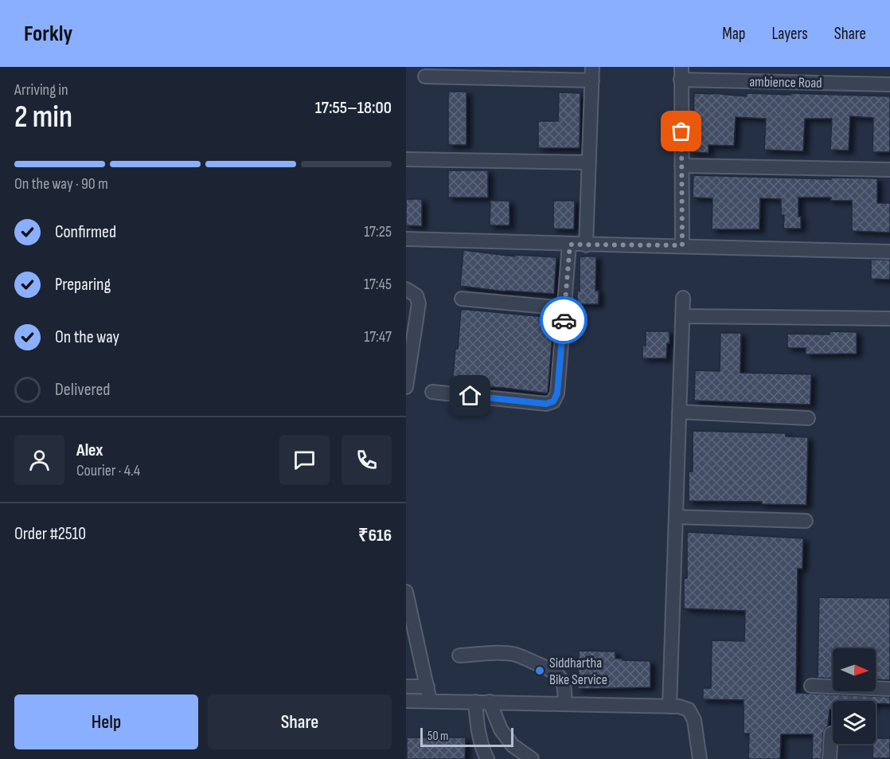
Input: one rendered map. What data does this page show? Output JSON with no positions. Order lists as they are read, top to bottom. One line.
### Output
{"streets":{"street":["ambience Road"]},"places":["Siddhartha Bike Service"],"scale_bar":"50 m","north":"right","page":{"header":"Forkly","nav":["Map","Layers","Share"],"heading":["2 min","Arriving in","17:55–18:00"],"panel":["Alex","Courier · 4.4","Order #2510","₹616"],"bar":"On the way · 90 m","list":[["Confirmed","17:25"],["Preparing","17:45"],["On the way","17:47"],"Delivered"],"buttons":["Help","Share"],"scale":"50 m"}}
